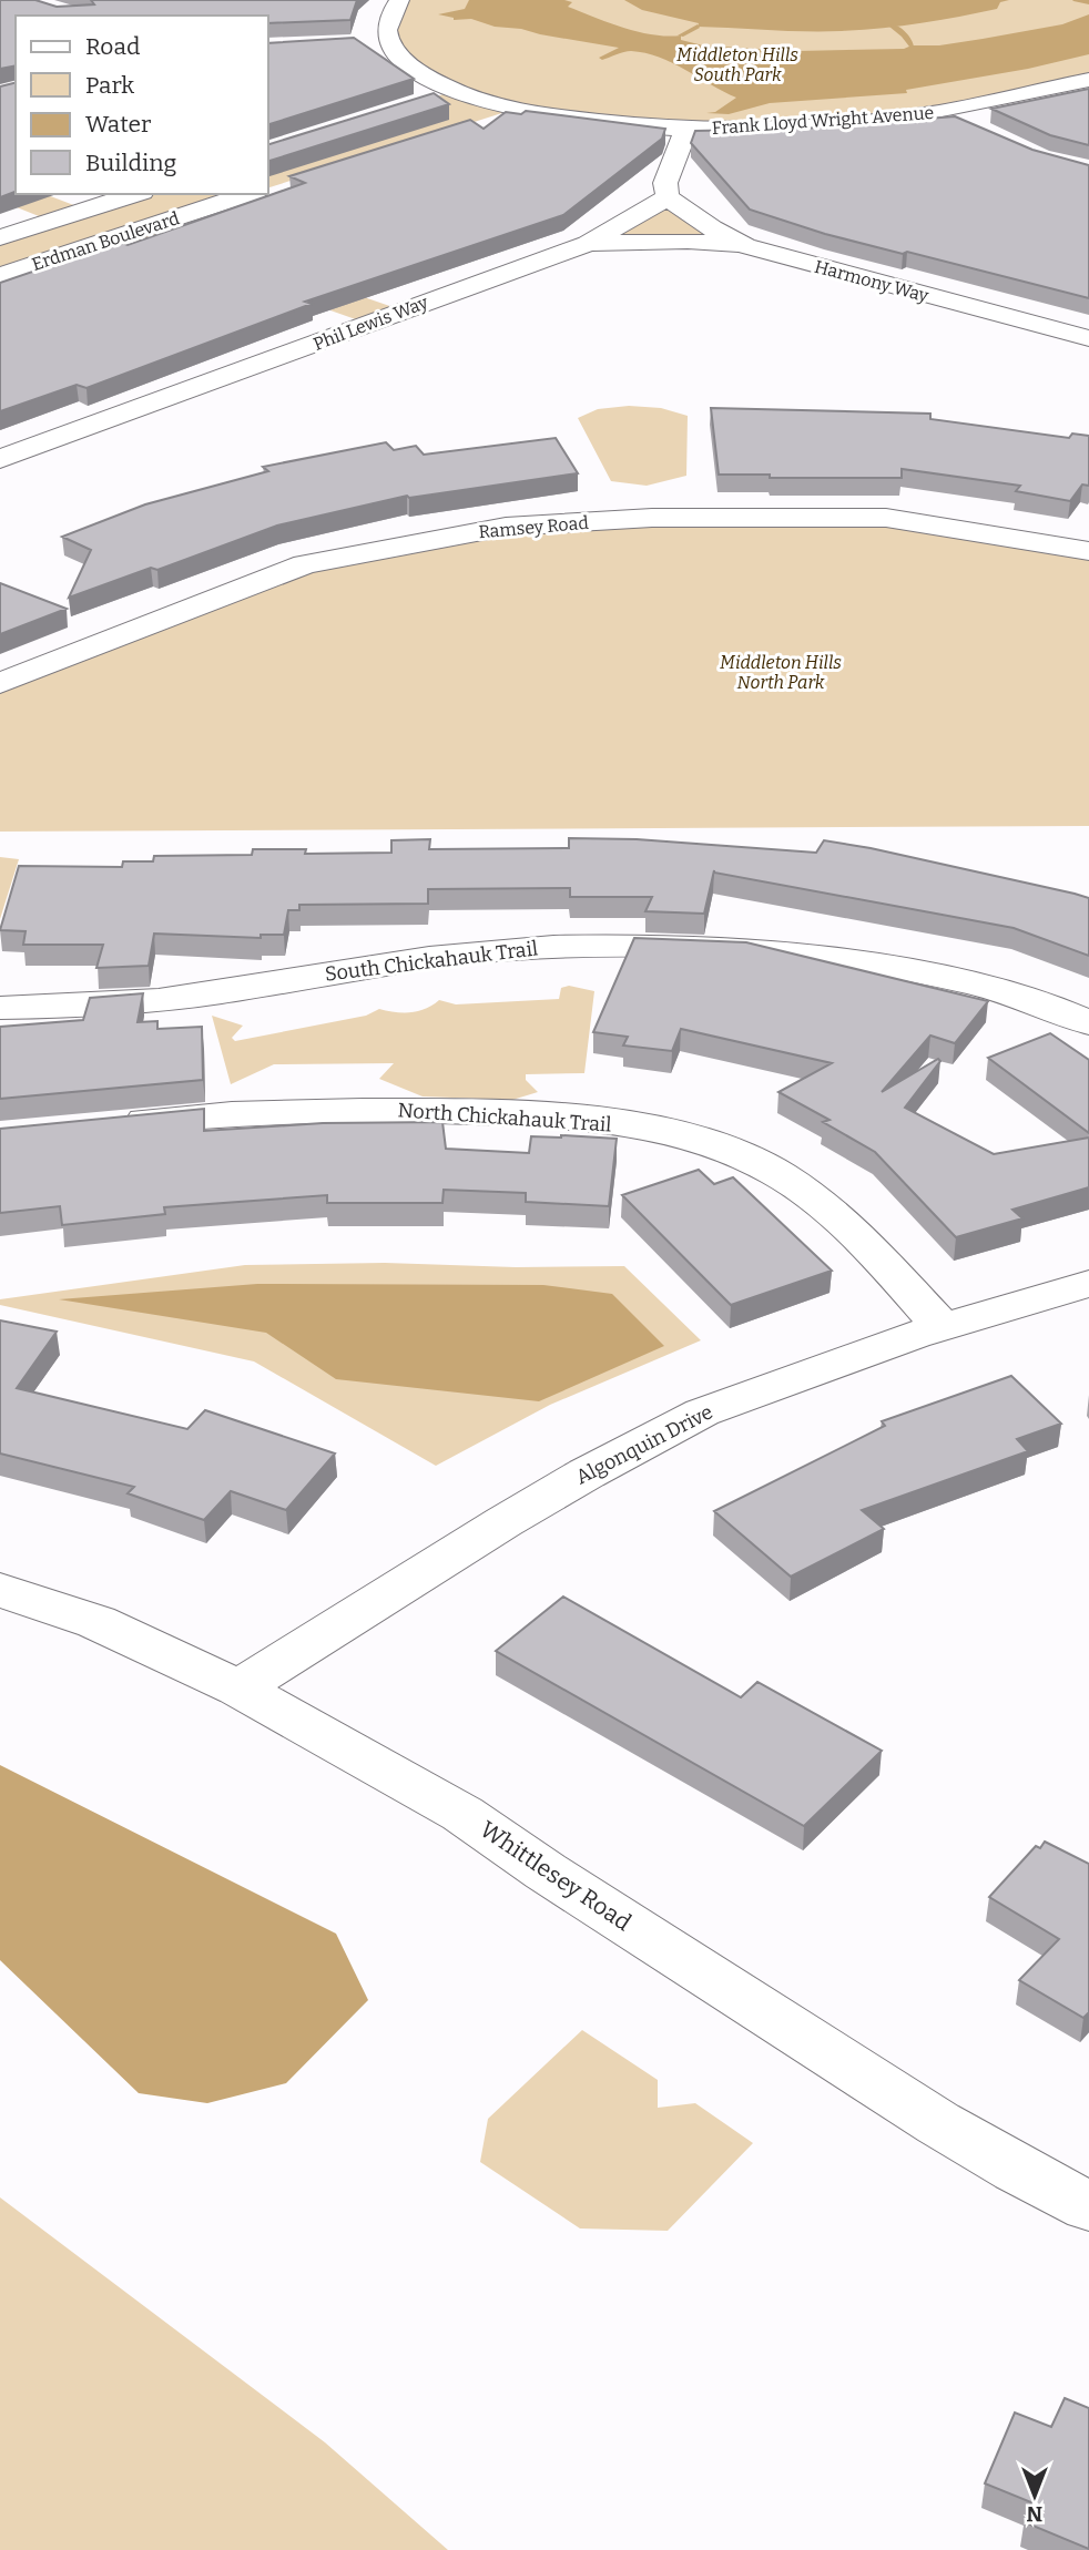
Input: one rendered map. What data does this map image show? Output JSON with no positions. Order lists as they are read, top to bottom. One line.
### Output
{"streets":{"street":["Frank Lloyd Wright Avenue","Erdman Boulevard","Harmony Way","Phil Lewis Way","Ramsey Road","South Chickahauk Trail","North Chickahauk Trail","Algonquin Drive","Whittlesey Road"]},"crossings":[["Harmony Way","Phil Lewis Way"],["North Chickahauk Trail","Algonquin Drive"],["Algonquin Drive","Whittlesey Road"]],"parks":["Middleton Hills South Park","Middleton Hills North Park"],"legend":["Road","Park","Water","Building"],"north":"bottom"}
